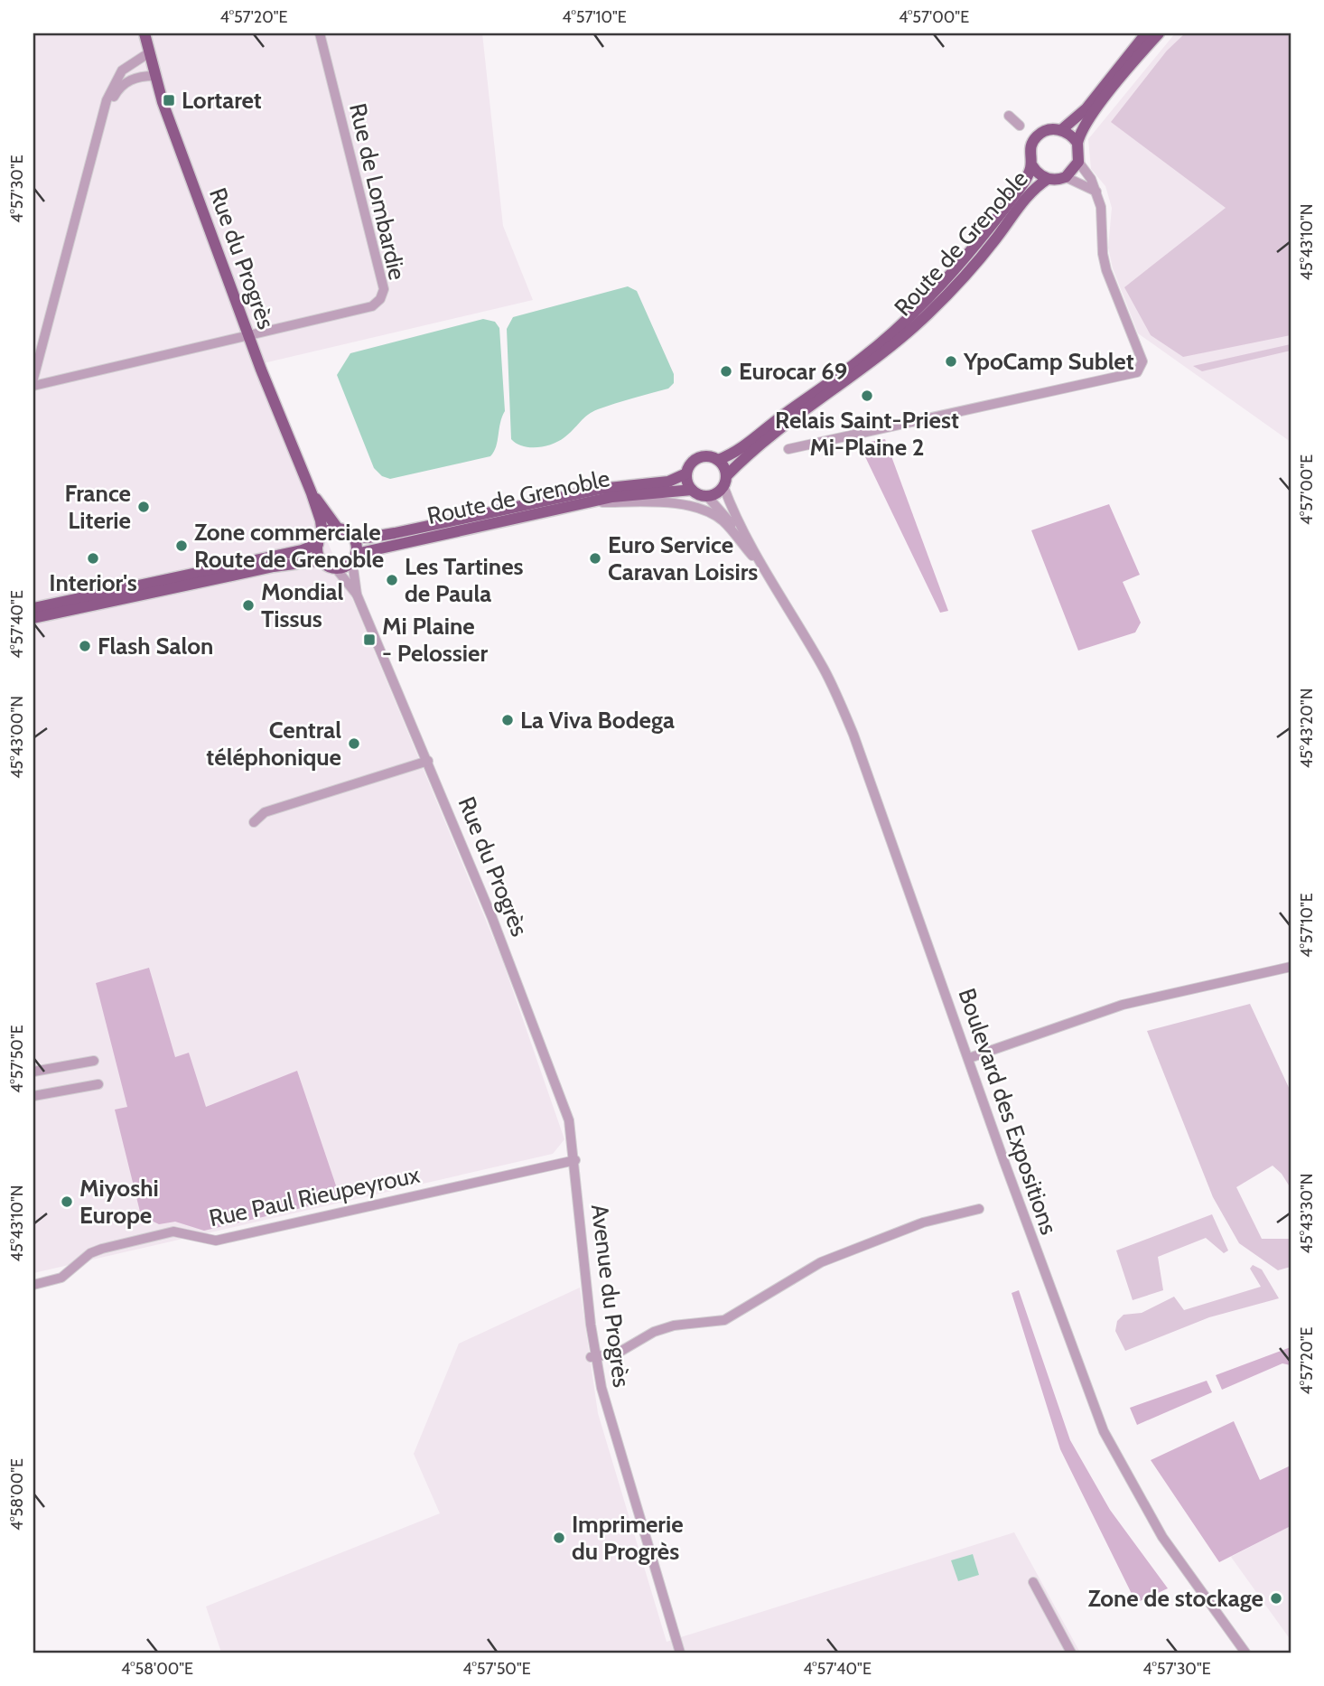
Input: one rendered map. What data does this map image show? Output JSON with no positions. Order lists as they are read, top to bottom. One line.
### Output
{"streets":{"main road":["Route de Grenoble","Rue du Progrès"],"street":["Rue de Lombardie","Boulevard des Expositions","Rue Paul Rieupeyroux","Avenue du Progrès"]},"crossings":[["Rue de Lombardie","Rue du Progrès"],["Route de Grenoble","Rue du Progrès"],["Route de Grenoble","Boulevard des Expositions"],["Rue du Progrès","Rue Paul Rieupeyroux"],["Rue du Progrès","Avenue du Progrès"],["Rue Paul Rieupeyroux","Avenue du Progrès"]],"places":{"transit":["Lortaret","Mi Plaine - Pelossier"],"other":["YpoCamp Sublet","Eurocar 69","Relais Saint-Priest Mi-Plaine 2","France Literie","Zone commerciale Route de Grenoble","Interior's","Euro Service Caravan Loisirs","Les Tartines de Paula","Mondial Tissus","Flash Salon","La Viva Bodega","Central téléphonique","Miyoshi Europe","Imprimerie du Progrès","Zone de stockage"]},"coordinates":["4°57'20\"E","4°57'10\"E","4°57'00\"E","4°57'30\"E","45°43'10\"N","4°57'40\"E","45°43'20\"N","45°43'00\"N","4°57'50\"E","45°43'30\"N","4°58'00\"E"]}
